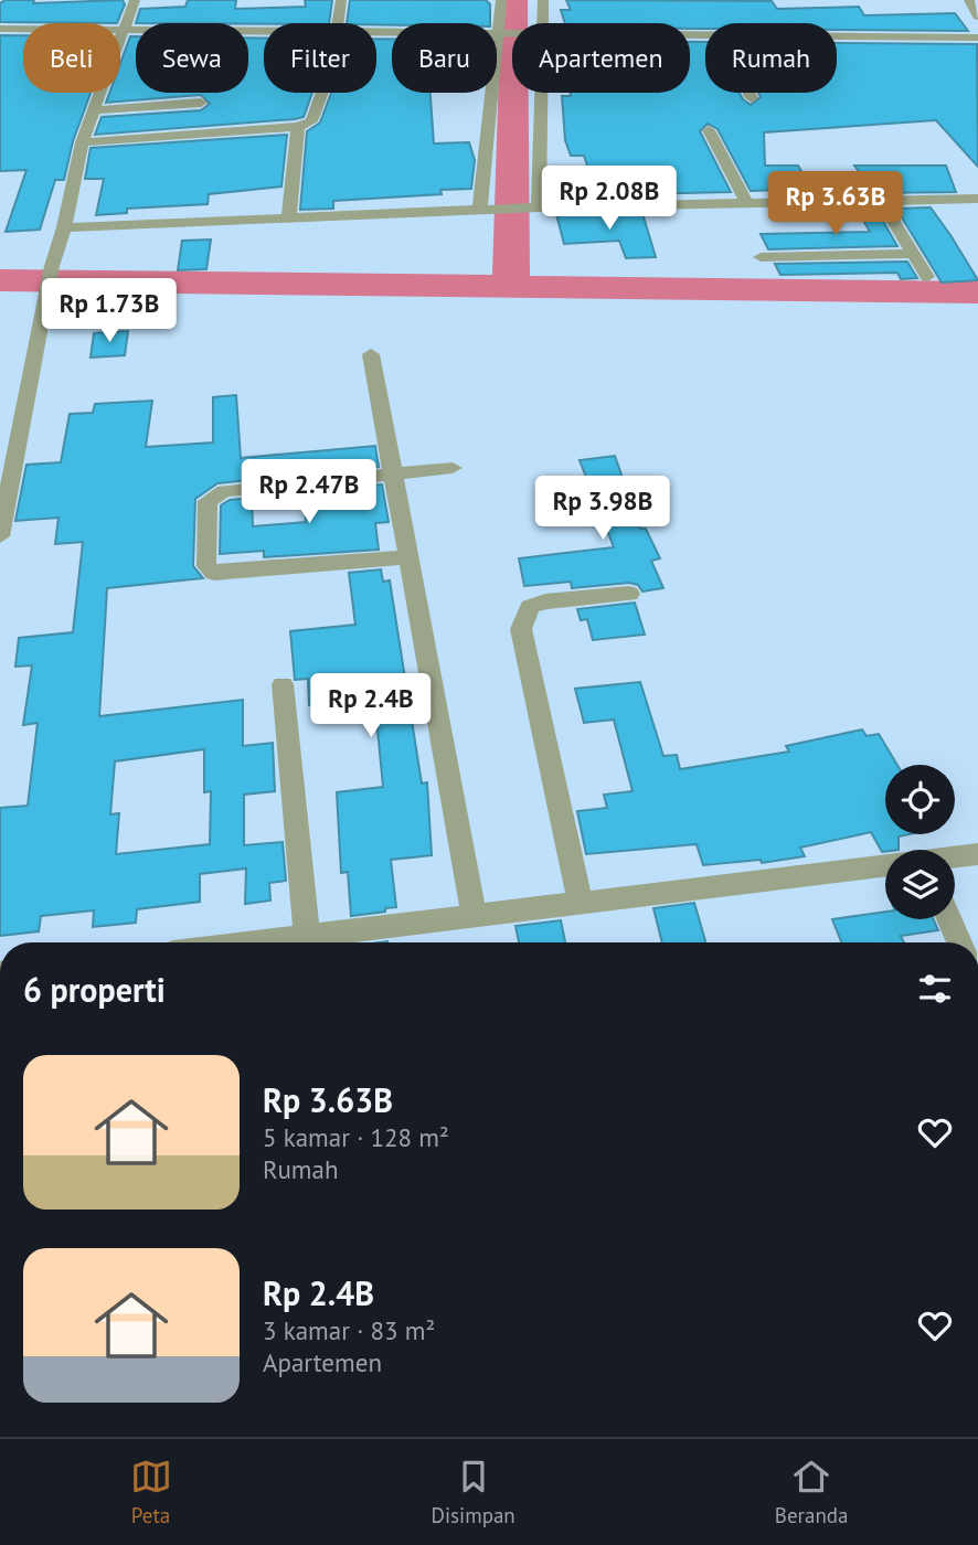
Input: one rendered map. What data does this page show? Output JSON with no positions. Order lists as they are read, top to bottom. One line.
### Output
{"page":{"chip":["Beli","Sewa","Filter","Baru","Apartemen","Rumah"],"price":["Rp 2.08B","Rp 3.63B","Rp 1.73B","Rp 2.47B","Rp 3.98B","Rp 2.4B"],"heading":"6 properti","list":[{"name":"Rp 3.63B","note":"5 kamar · 128 m² · Rumah"},{"name":"Rp 2.4B","note":"3 kamar · 83 m² · Apartemen"}],"tabs":["Peta","Disimpan","Beranda"]}}
